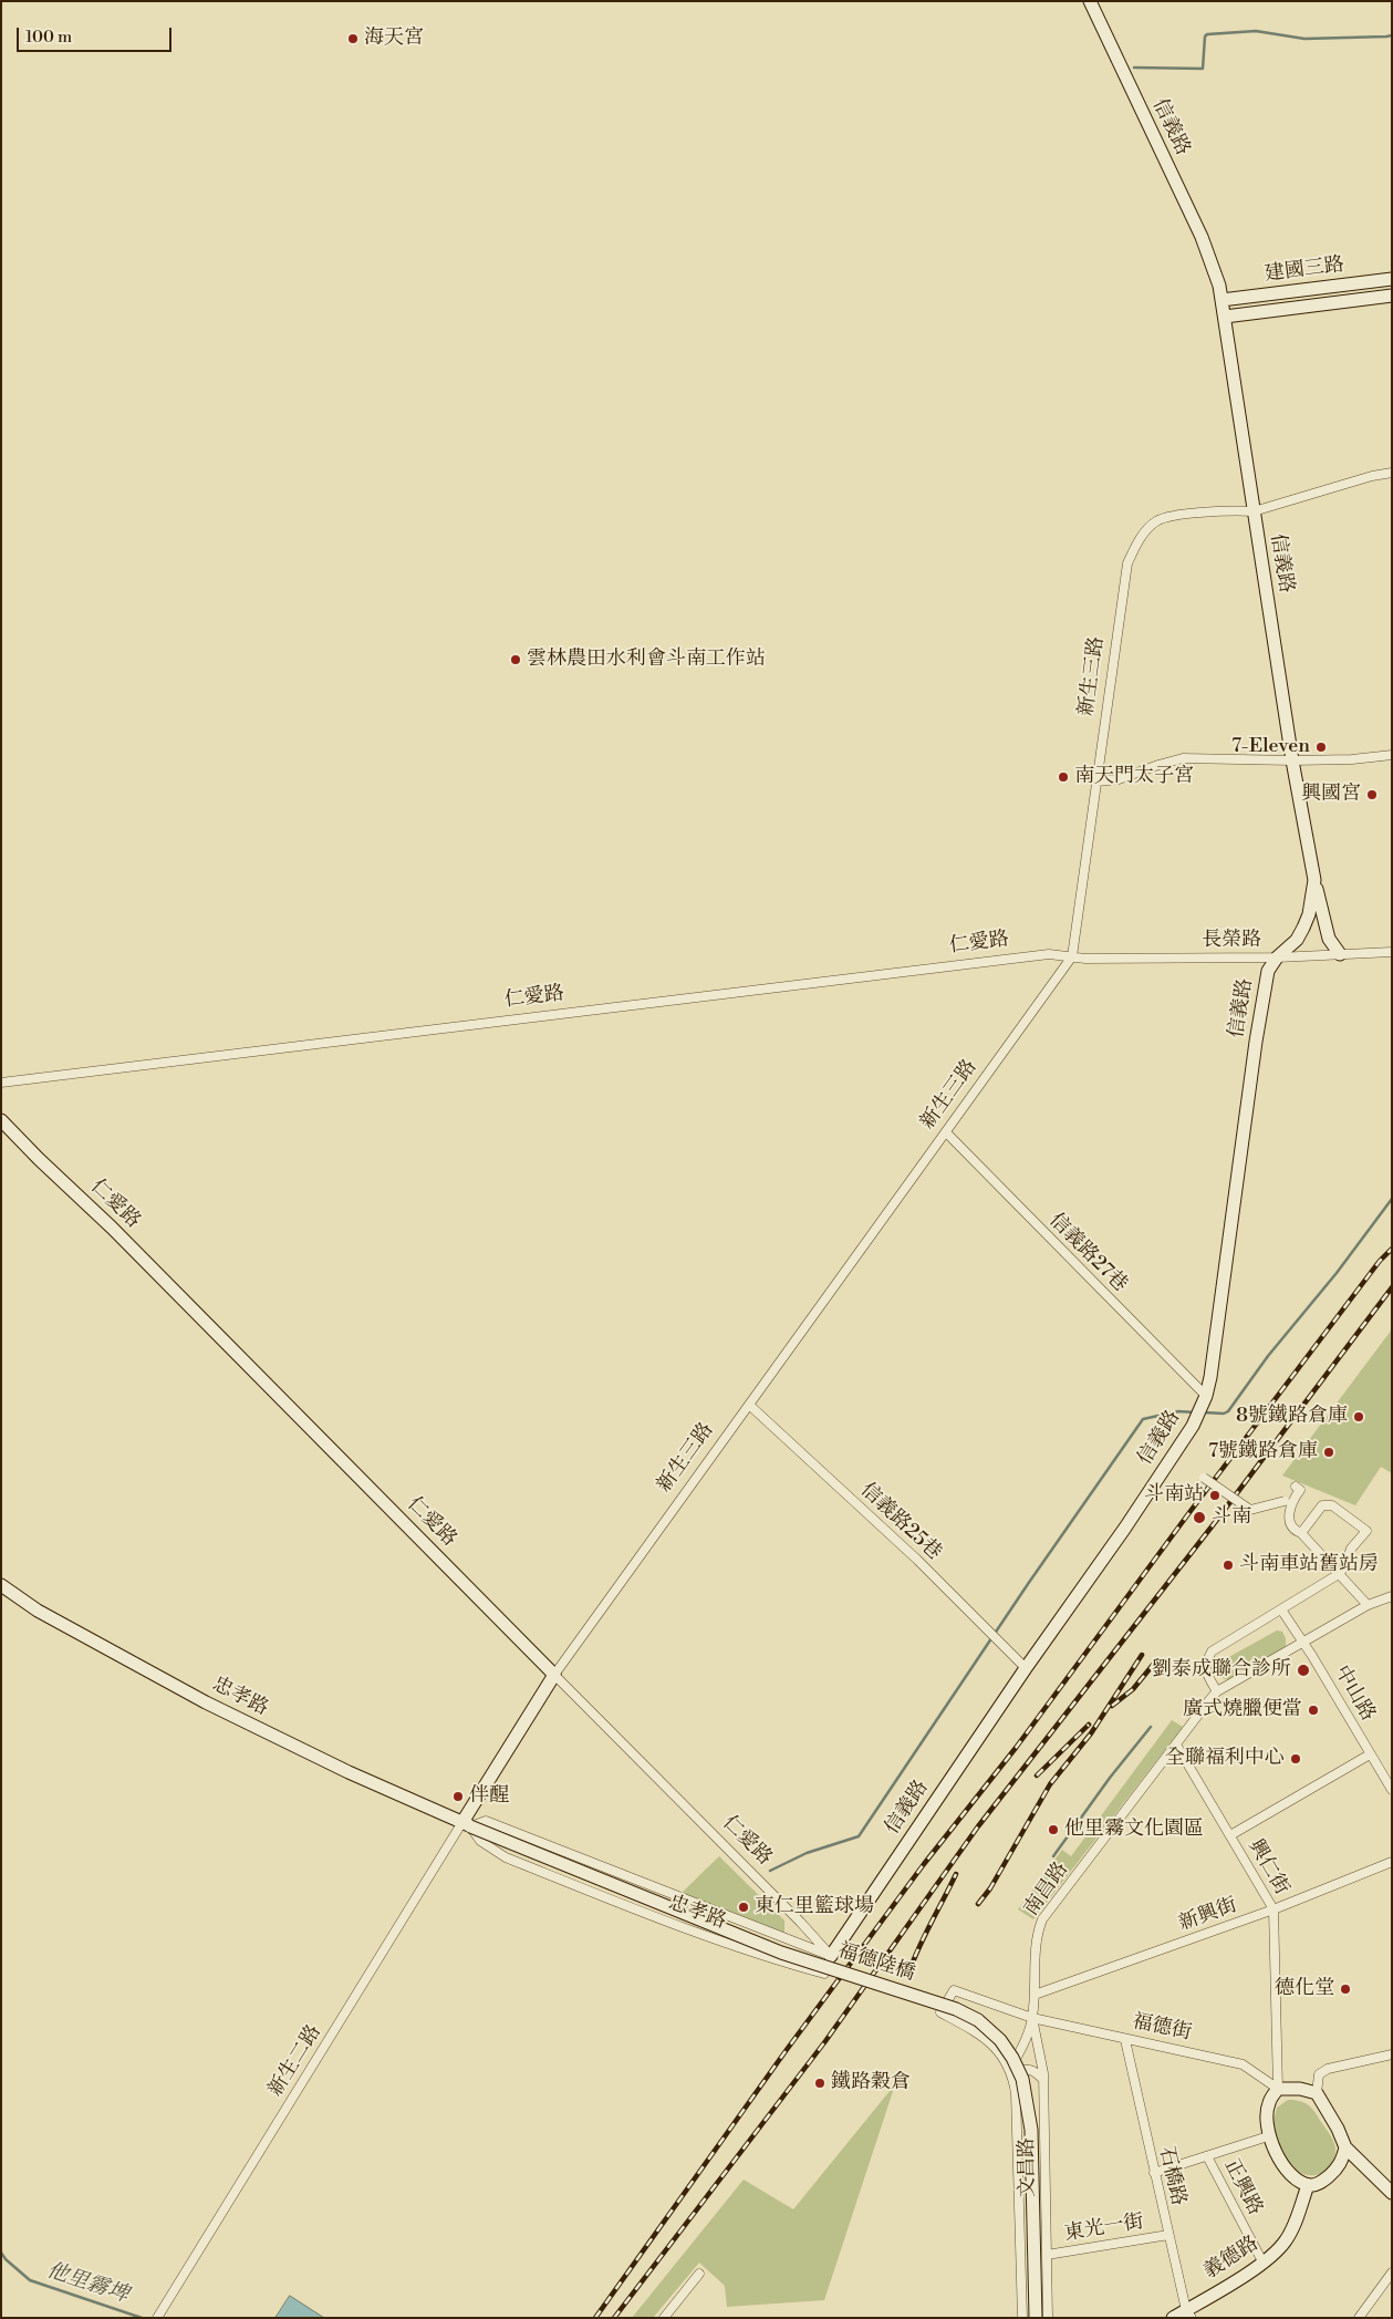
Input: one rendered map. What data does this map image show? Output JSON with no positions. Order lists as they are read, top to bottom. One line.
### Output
{"streets":{"main road":["信義路","建國三路","新生三路","仁愛路","忠孝路","福德陸橋","義德路"],"street":["長榮路","信義路27巷","信義路25巷","中山路","興仁街","南昌路","新興街","福德街","新生二路","文昌路","石橋路","正興路","東光一街"]},"crossings":[["信義路","建國三路"],["信義路","新生三路"],["信義路","長榮路"],["信義路","仁愛路"],["信義路","信義路27巷"],["信義路","信義路25巷"],["信義路","忠孝路"],["新生三路","長榮路"],["新生三路","仁愛路"],["新生三路","信義路27巷"],["新生三路","信義路25巷"],["新生三路","忠孝路"],["新生三路","福德陸橋"],["新生三路","新生二路"],["長榮路","仁愛路"],["仁愛路","忠孝路"],["中山路","南昌路"],["忠孝路","福德陸橋"],["忠孝路","新生二路"],["興仁街","南昌路"],["興仁街","新興街"],["興仁街","福德街"],["興仁街","義德路"],["南昌路","新興街"],["南昌路","福德街"],["南昌路","文昌路"],["福德陸橋","新生二路"],["福德街","文昌路"],["福德街","石橋路"],["福德街","義德路"],["文昌路","東光一街"],["石橋路","東光一街"],["石橋路","義德路"],["正興路","義德路"]],"water":["他里霧埤"],"places":["海天宮","雲林農田水利會斗南工作站","7-Eleven","南天門太子宮","興國宮","8號鐵路倉庫","7號鐵路倉庫","斗南站","斗南","斗南車站舊站房","劉泰成聯合診所","廣式燒臘便當","全聯福利中心","伴醒","他里霧文化園區","東仁里籃球場","德化堂","鐵路穀倉"],"scale_bar":"100 m"}
